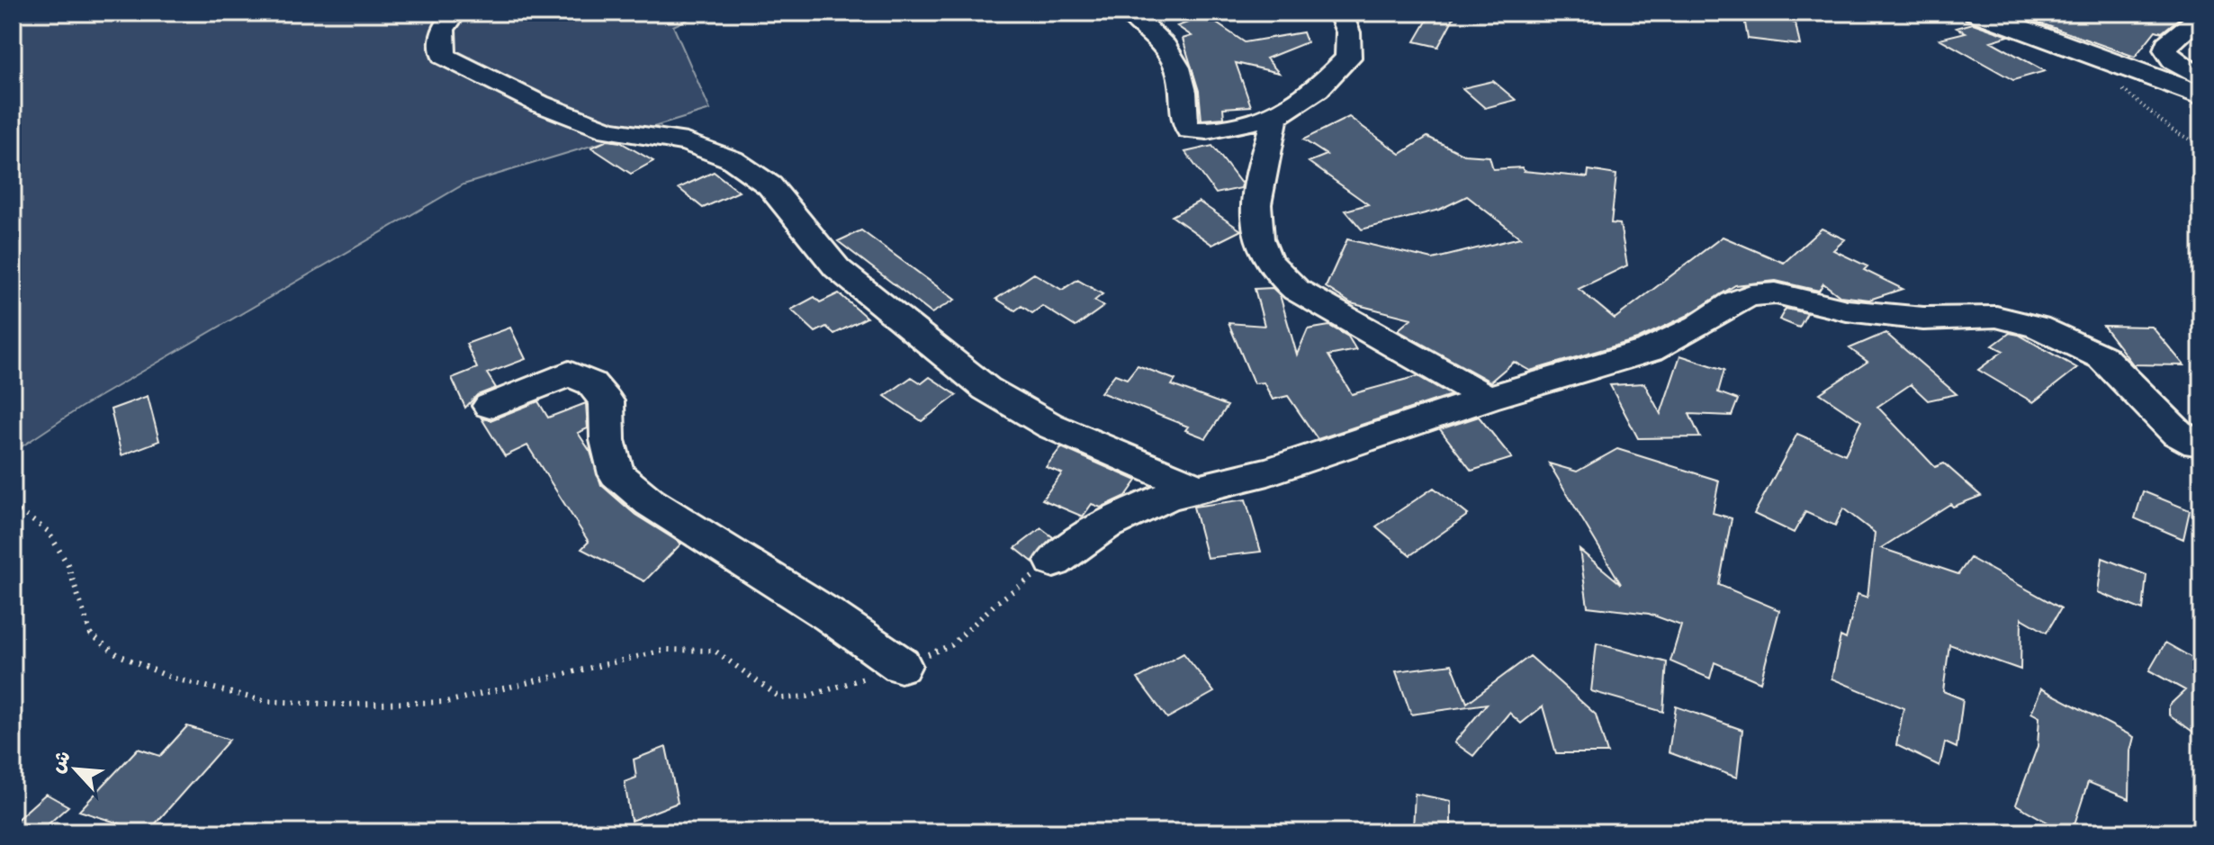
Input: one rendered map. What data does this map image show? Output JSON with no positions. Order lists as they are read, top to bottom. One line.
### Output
{"north":"top left"}
